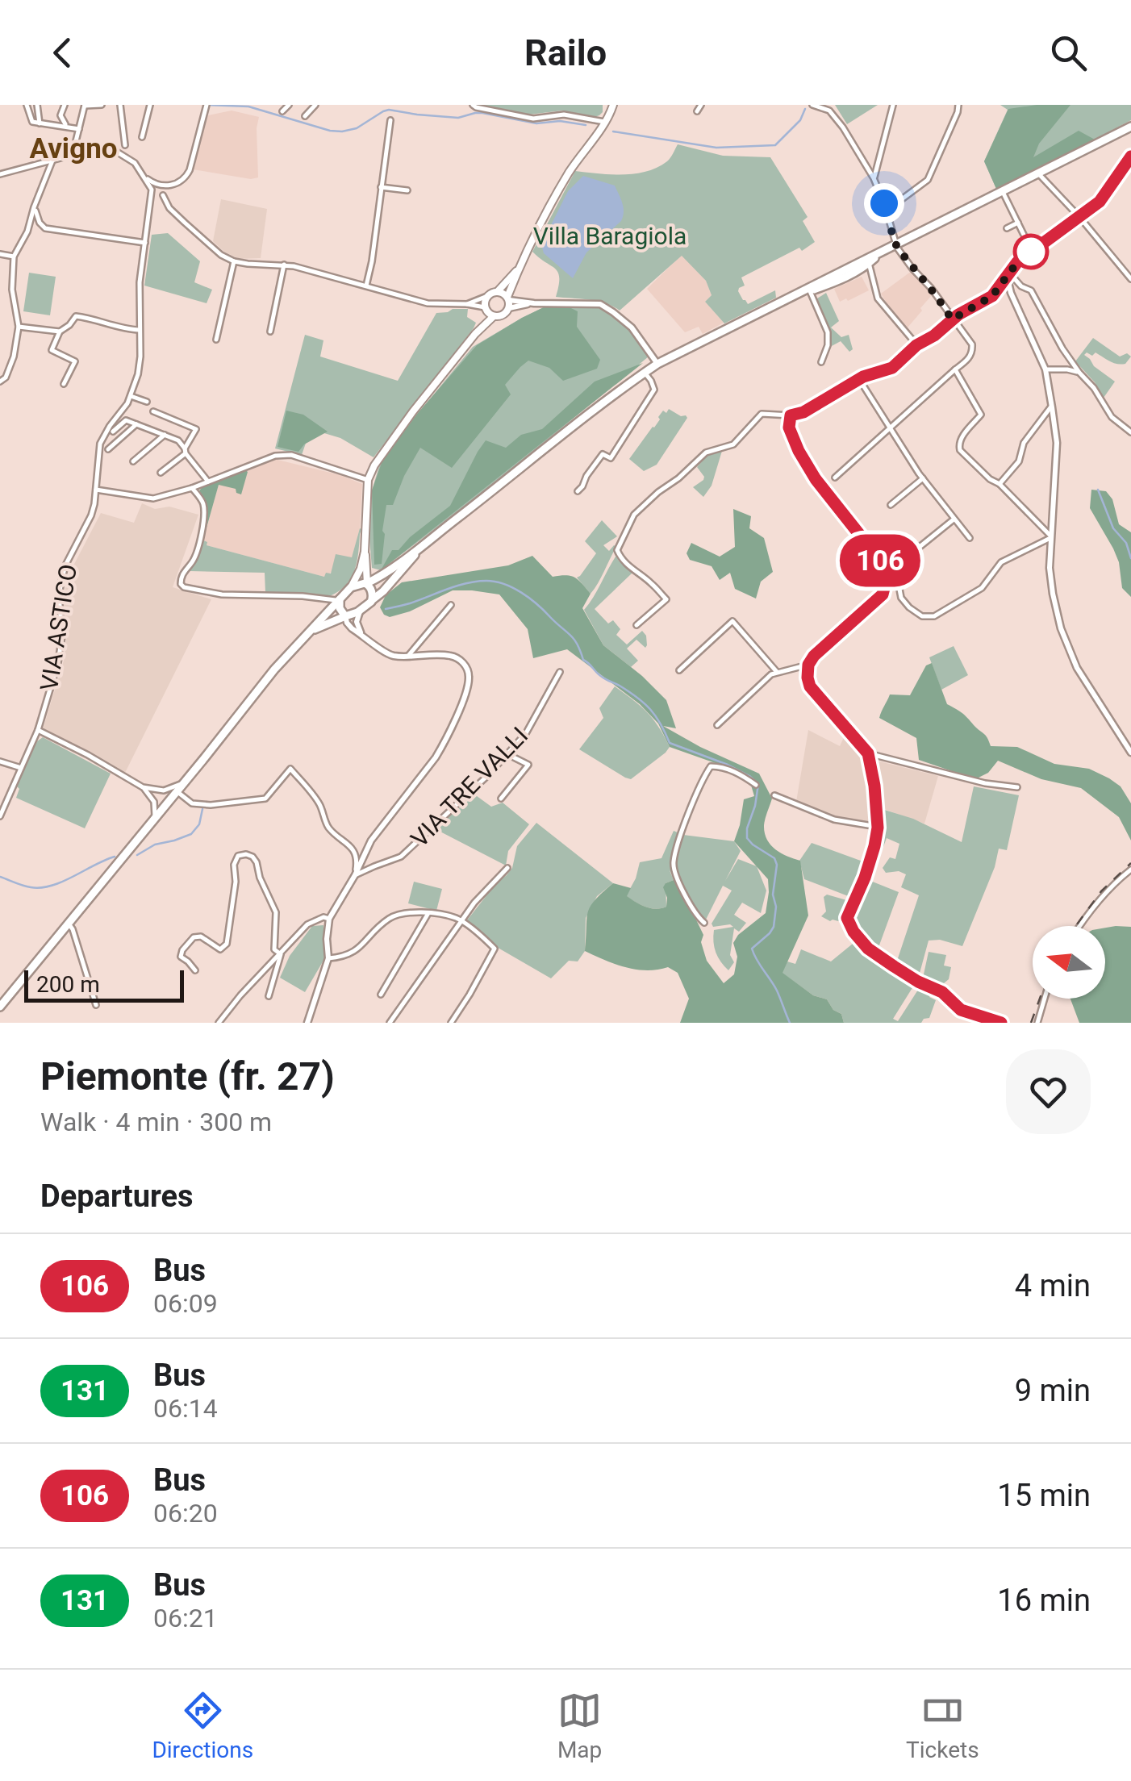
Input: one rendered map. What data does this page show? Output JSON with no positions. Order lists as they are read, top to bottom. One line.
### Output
{"streets":{"street":["VIA ASTICO","VIA TRE VALLI"]},"districts":["Avigno"],"parks":["Villa Baragiola"],"lines":["bus line 106"],"scale_bar":"200 m","north":"left","page":{"header":"Railo","on_map":"106","scale":"200 m","heading":[["Piemonte (fr. 27)","Walk · 4 min · 300 m"],"Departures"],"list":[{"mark":"106","name":"Bus","note":"06:09","value":"4 min"},{"mark":"131","name":"Bus","note":"06:14","value":"9 min"},{"mark":"106","name":"Bus","note":"06:20","value":"15 min"},{"mark":"131","name":"Bus","note":"06:21","value":"16 min"}],"tabs":["Directions","Map","Tickets"]}}
